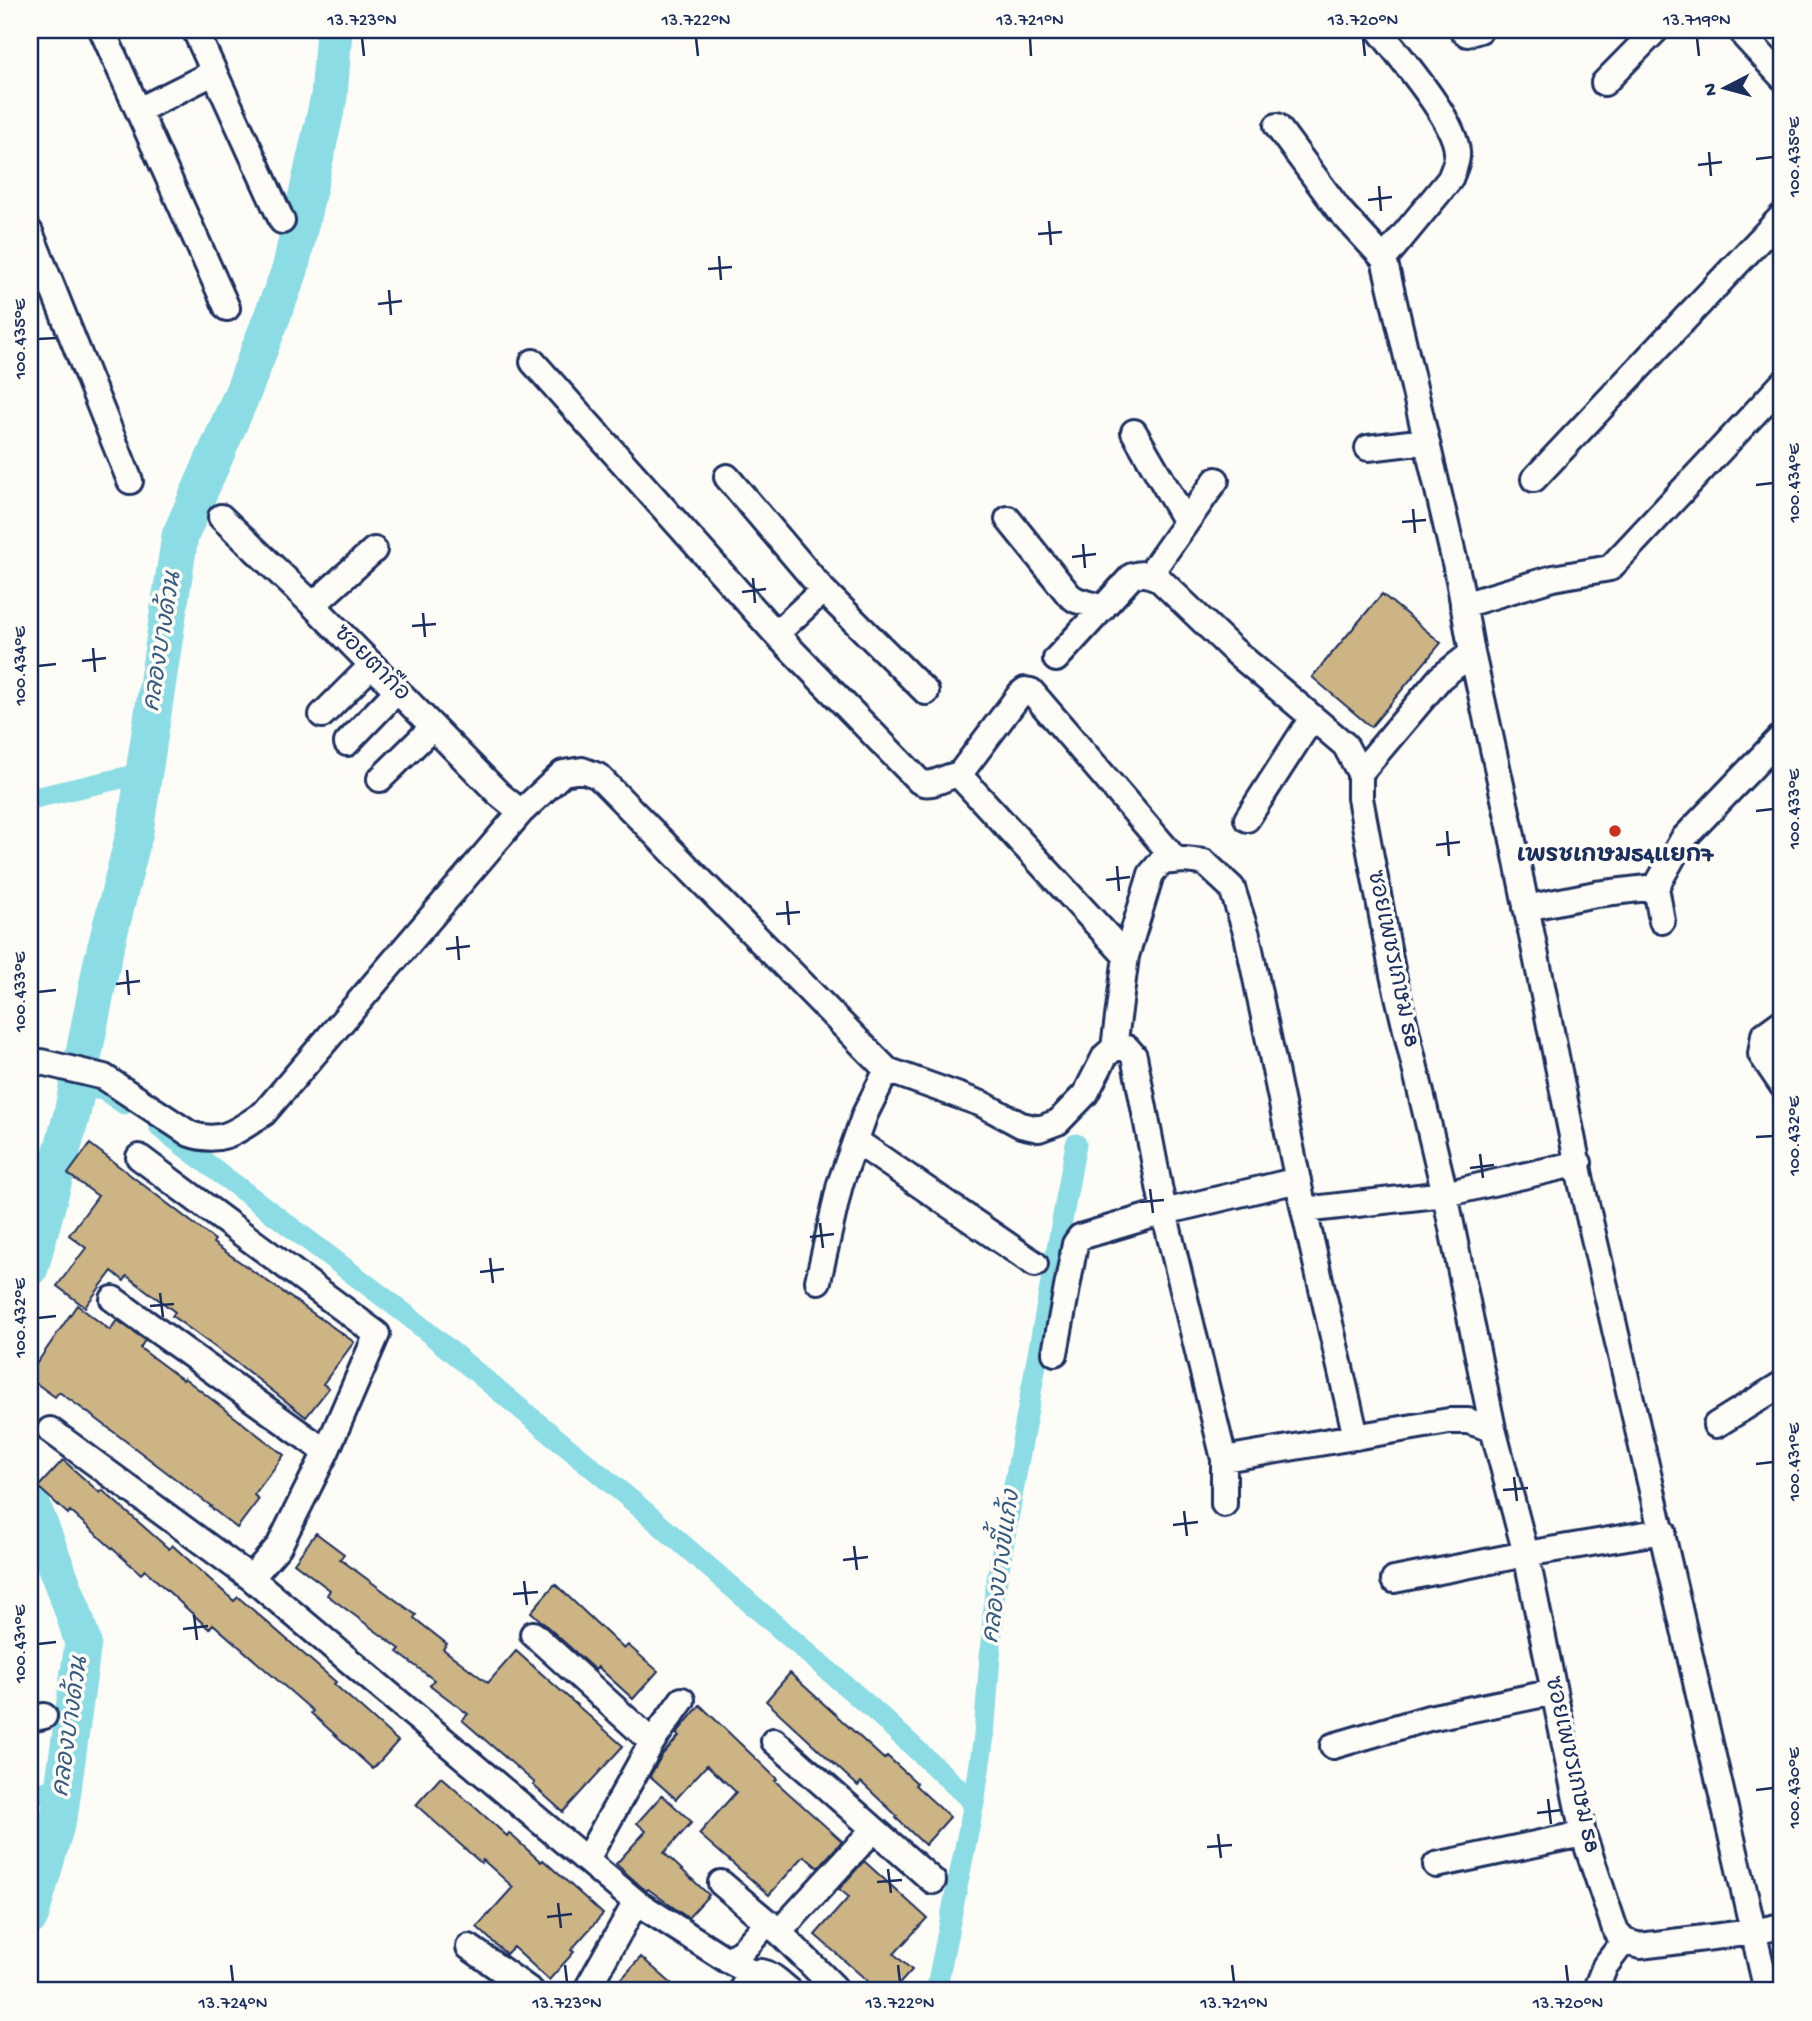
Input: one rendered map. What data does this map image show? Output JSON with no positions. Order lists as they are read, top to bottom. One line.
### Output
{"streets":{"street":["ซอยตากือ","ซอยเพชรเกษม 58"]},"water":["คลองบางด้วน","คลองบางขี้แก้ง"],"places":["เพรชเกษม54แยก7"],"north":"left","coordinates":["13.723°N","13.722°N","13.721°N","13.720°N","13.719°N","100.435°E","100.434°E","100.433°E","100.432°E","100.431°E","100.430°E","13.724°N"]}
